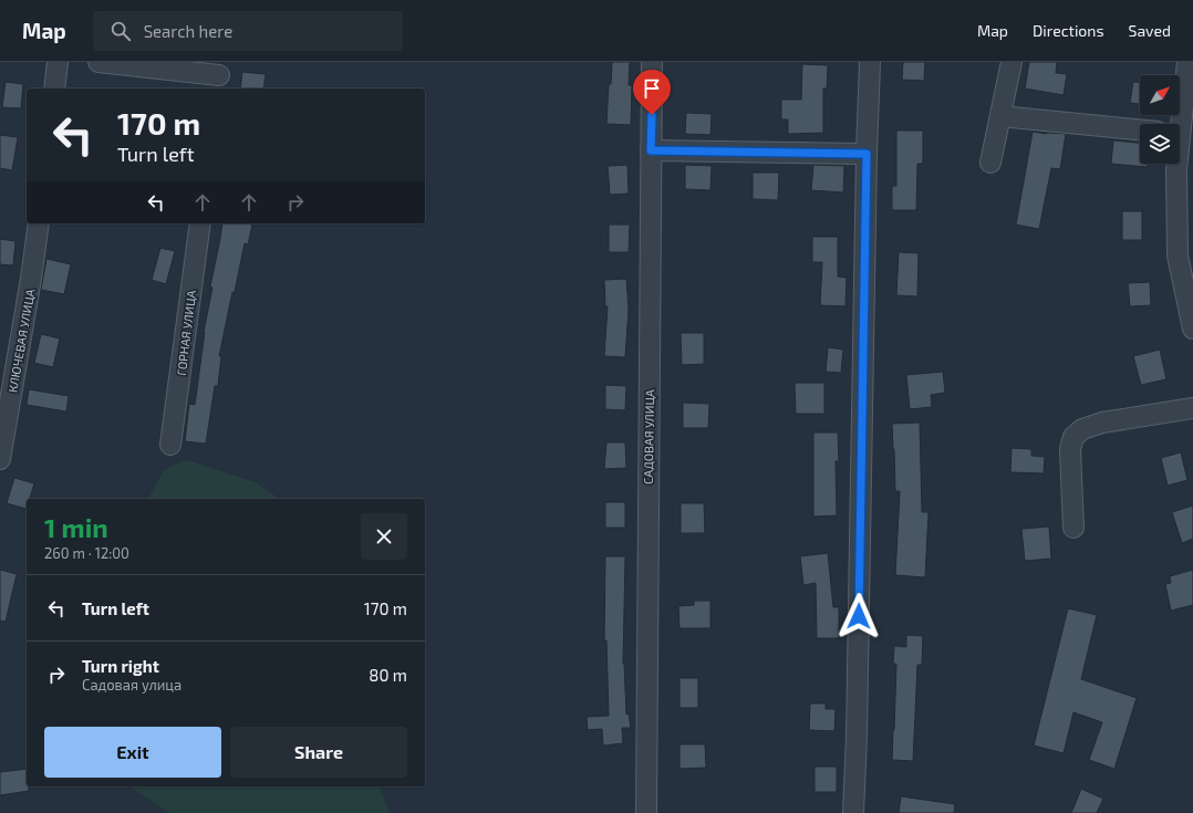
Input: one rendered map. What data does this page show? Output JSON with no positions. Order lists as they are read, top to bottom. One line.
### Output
{"streets":{"street":["ГОРНАЯ УЛИЦА","КЛЮЧЕВАЯ УЛИЦА","САДОВАЯ УЛИЦА"]},"north":"top right","page":{"header":"Map","search":"Search here","nav":["Map","Directions","Saved"],"turn":["170 m","Turn left"],"heading":["1 min","260 m · 12:00"],"list":[{"name":"Turn left","value":"170 m"},{"name":"Turn right","note":"Садовая улица","value":"80 m"}],"buttons":["Exit","Share"]}}
